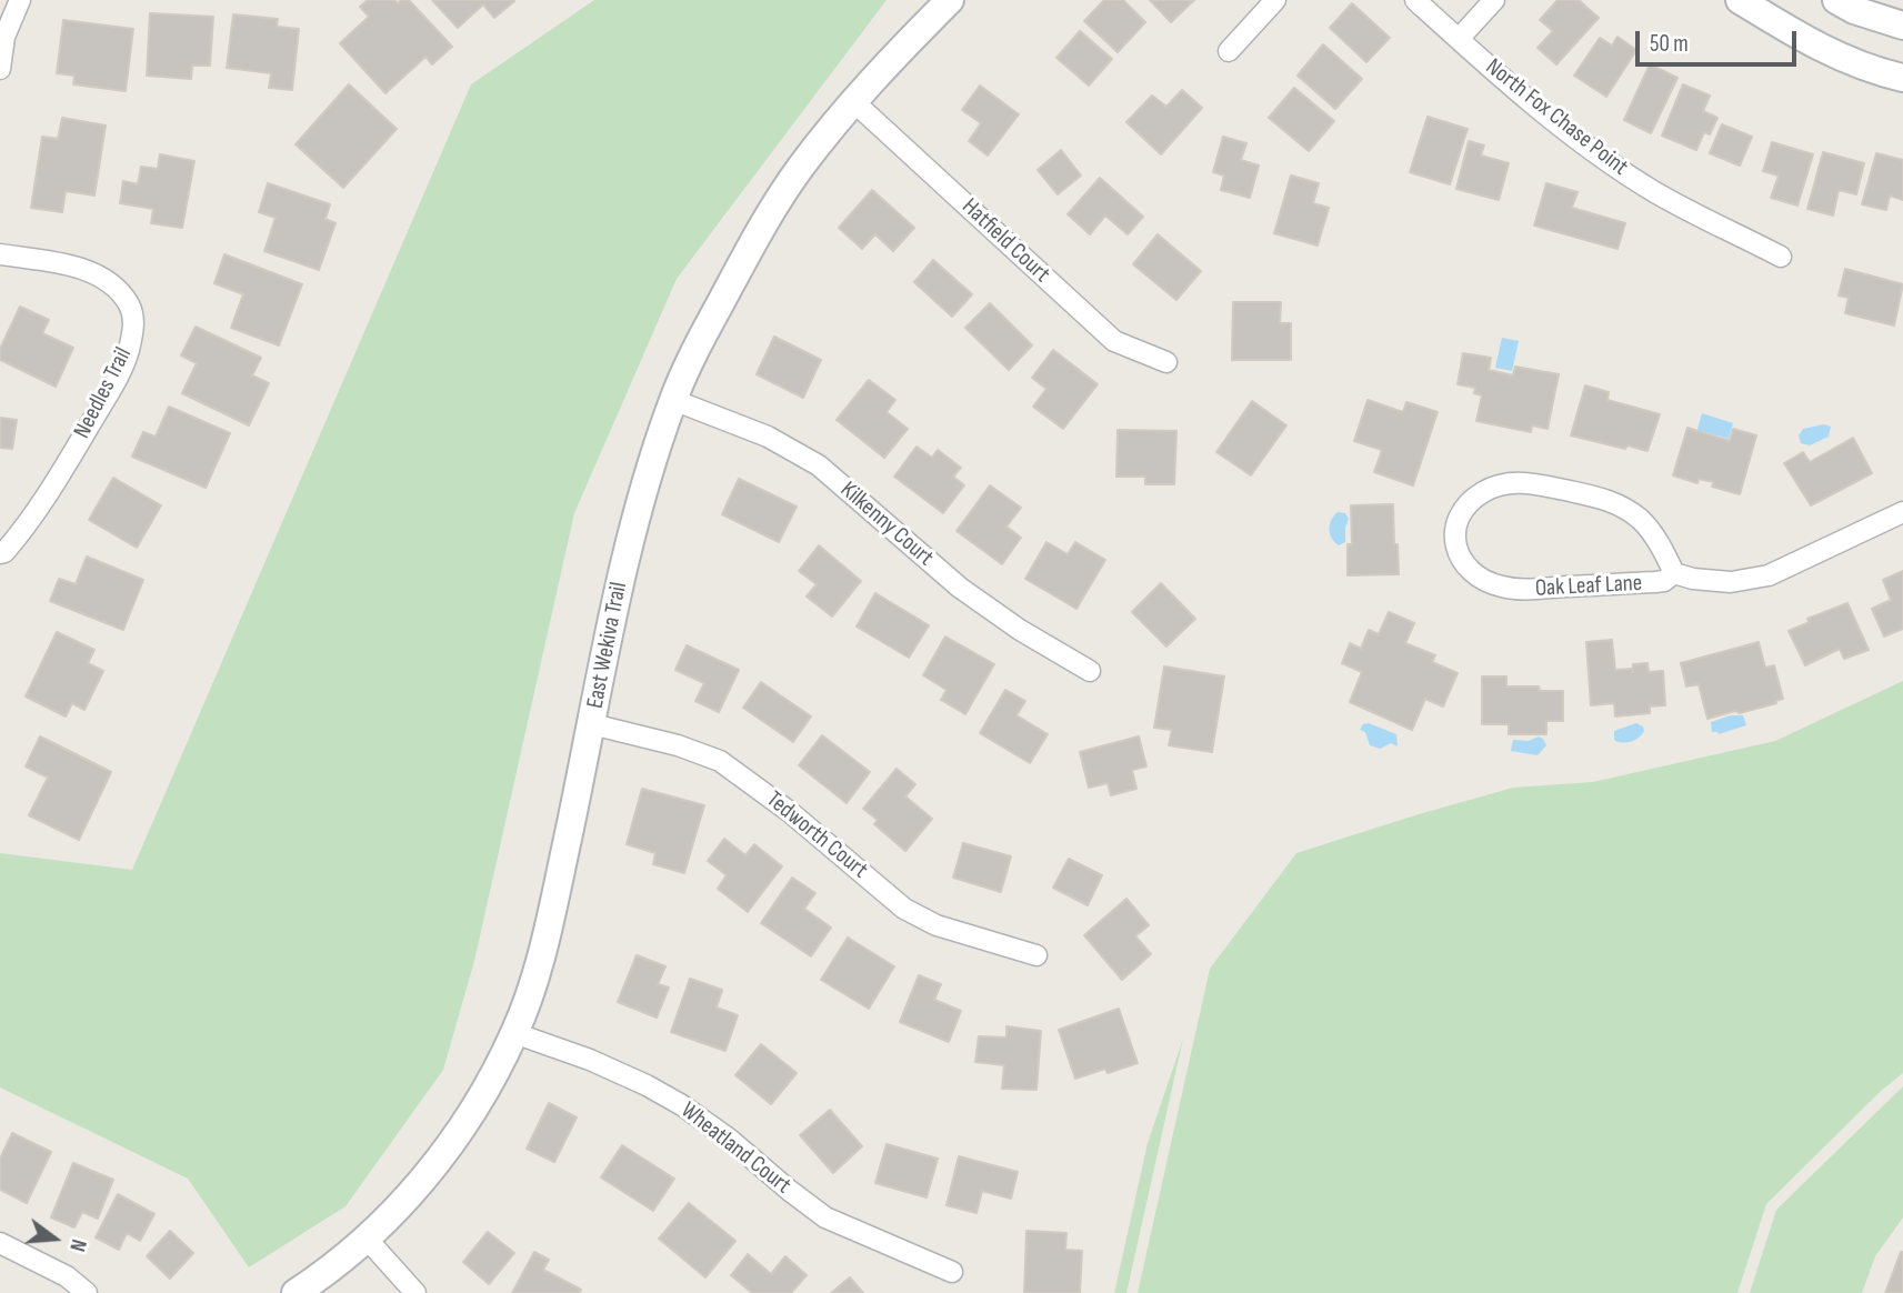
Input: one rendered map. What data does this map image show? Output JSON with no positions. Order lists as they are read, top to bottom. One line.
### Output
{"streets":{"street":["North Fox Chase Point","Hatfield Court","Needles Trail","Kilkenny Court","Oak Leaf Lane","East Wekiva Trail","Tedworth Court","Wheatland Court"]},"crossings":[["Hatfield Court","East Wekiva Trail"],["Kilkenny Court","East Wekiva Trail"],["East Wekiva Trail","Tedworth Court"],["East Wekiva Trail","Wheatland Court"]],"scale_bar":"50 m","north":"right"}
